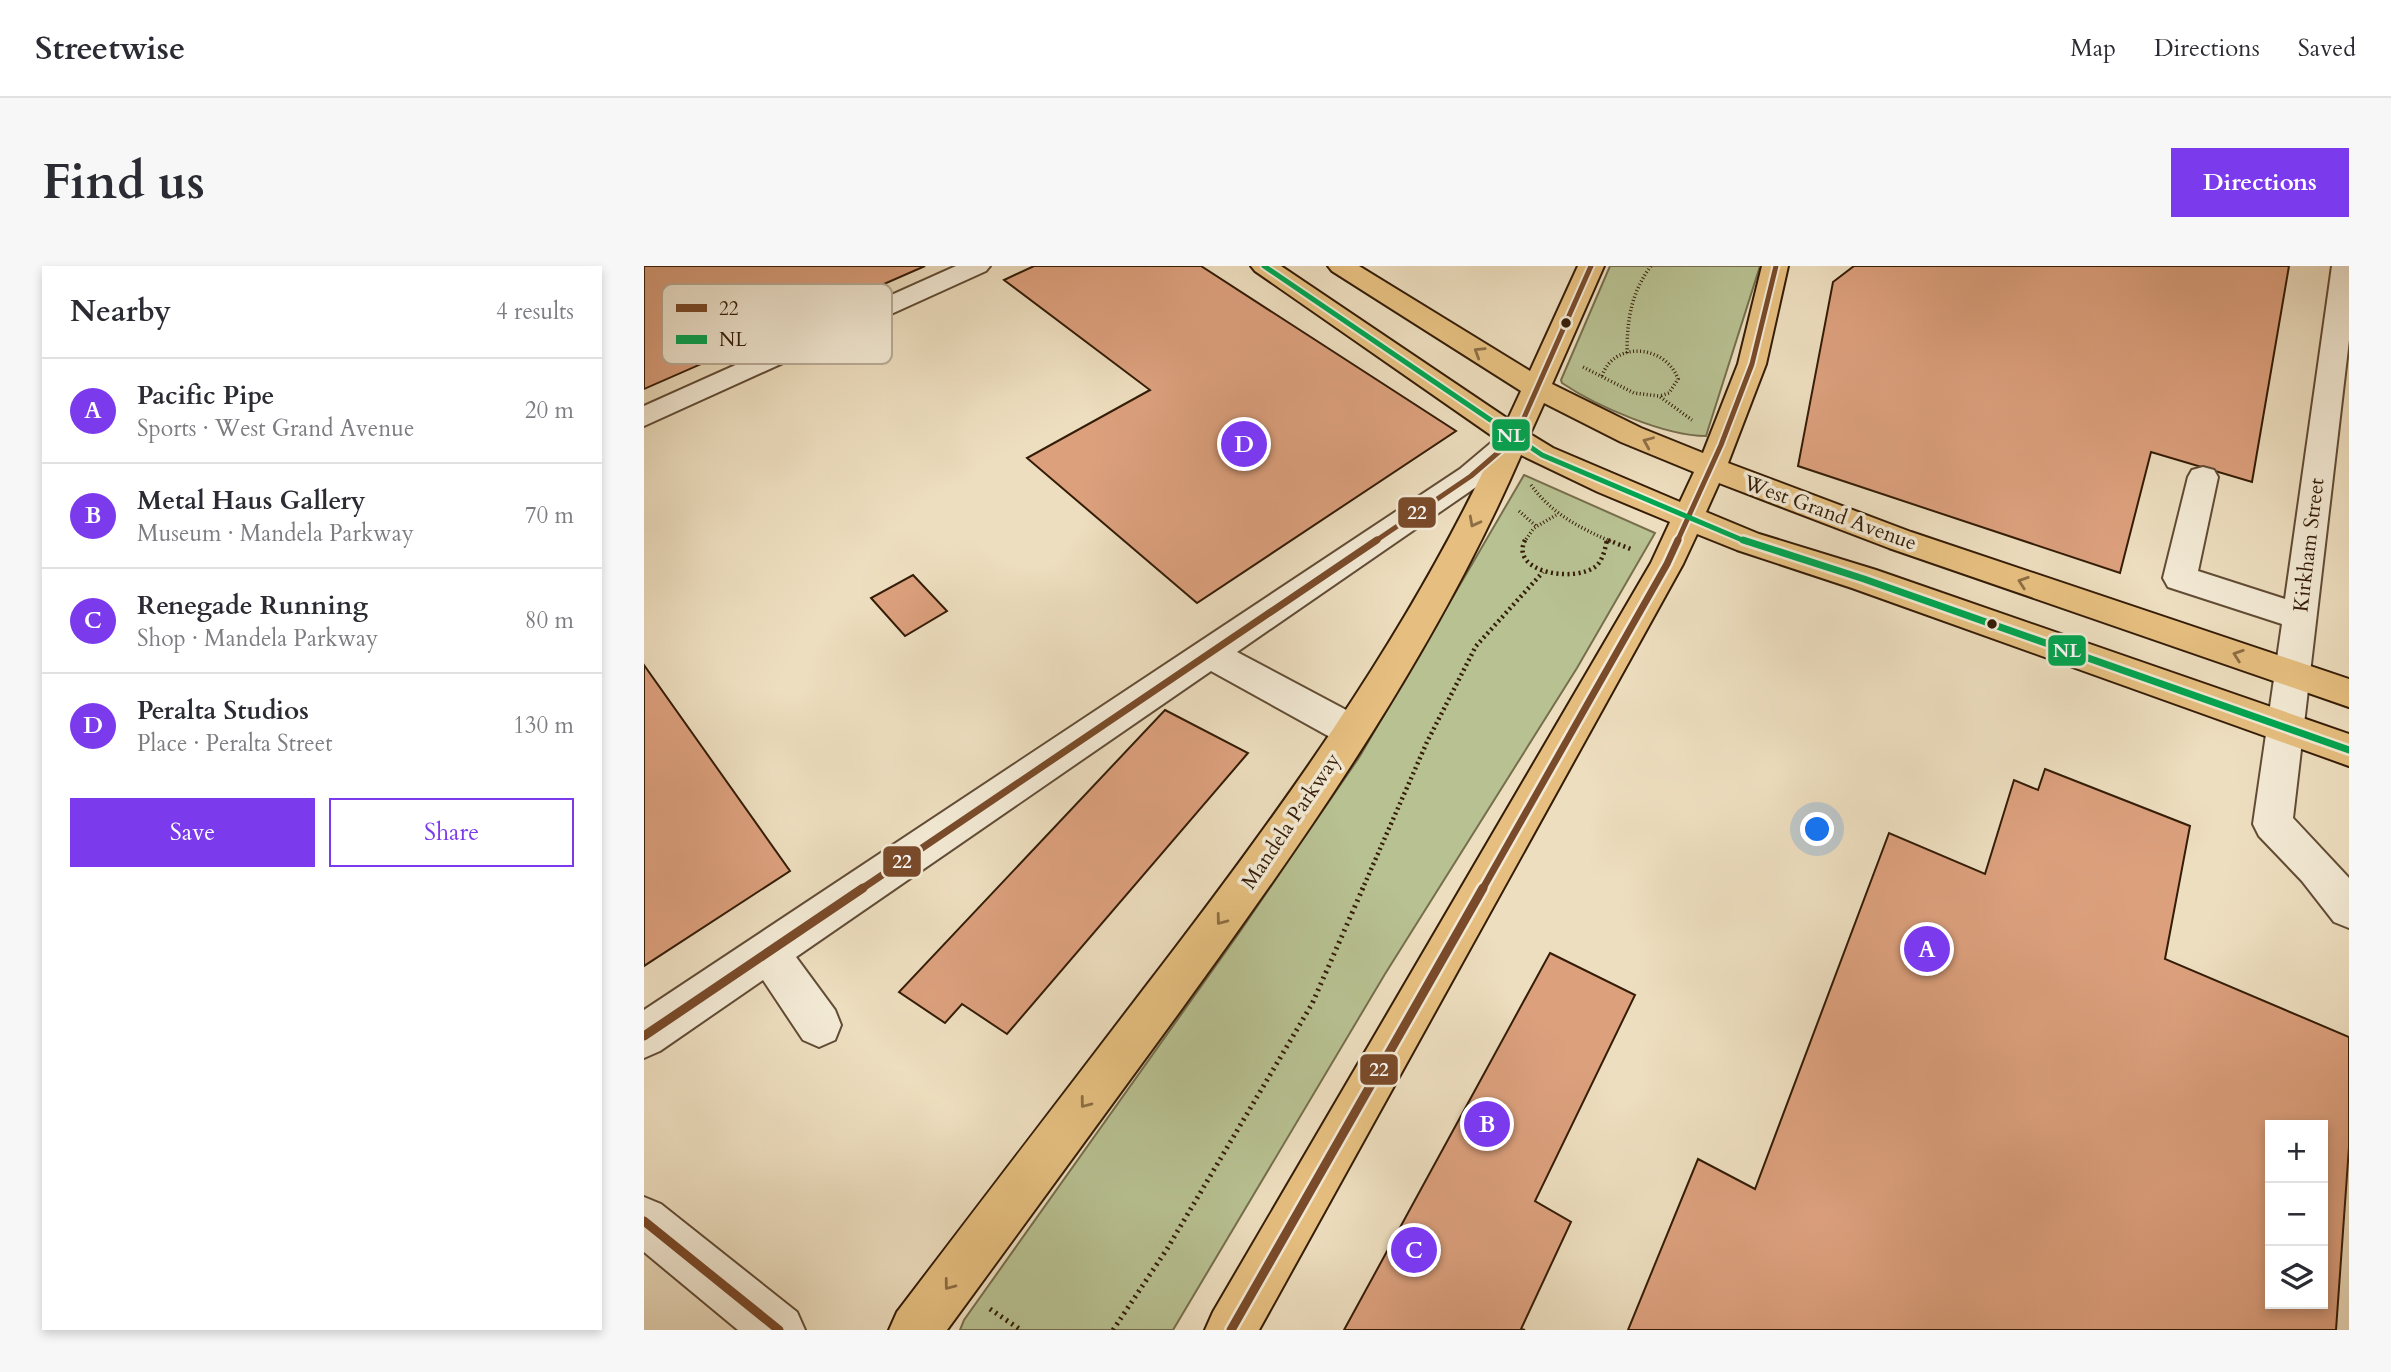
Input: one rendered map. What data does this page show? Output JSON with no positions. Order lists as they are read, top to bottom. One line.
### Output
{"streets":{"main road":["West Grand Avenue","Mandela Parkway"],"street":["Kirkham Street"]},"crossings":[["West Grand Avenue","Kirkham Street"],["West Grand Avenue","Mandela Parkway"]],"lines":["transit line 22","transit line NL"],"legend":["22","NL"],"page":{"header":"Streetwise","nav":["Map","Directions","Saved"],"buttons":["Directions",["Save","Share"]],"title":"Find us","heading":["Nearby","4 results"],"list":[{"mark":"A","name":"Pacific Pipe","note":"Sports · West Grand Avenue","value":"20 m"},{"mark":"B","name":"Metal Haus Gallery","note":"Museum · Mandela Parkway","value":"70 m"},{"mark":"C","name":"Renegade Running","note":"Shop · Mandela Parkway","value":"80 m"},{"mark":"D","name":"Peralta Studios","note":"Place · Peralta Street","value":"130 m"}],"pins":["D","A","B","C"],"map_buttons":["+","−"]}}
